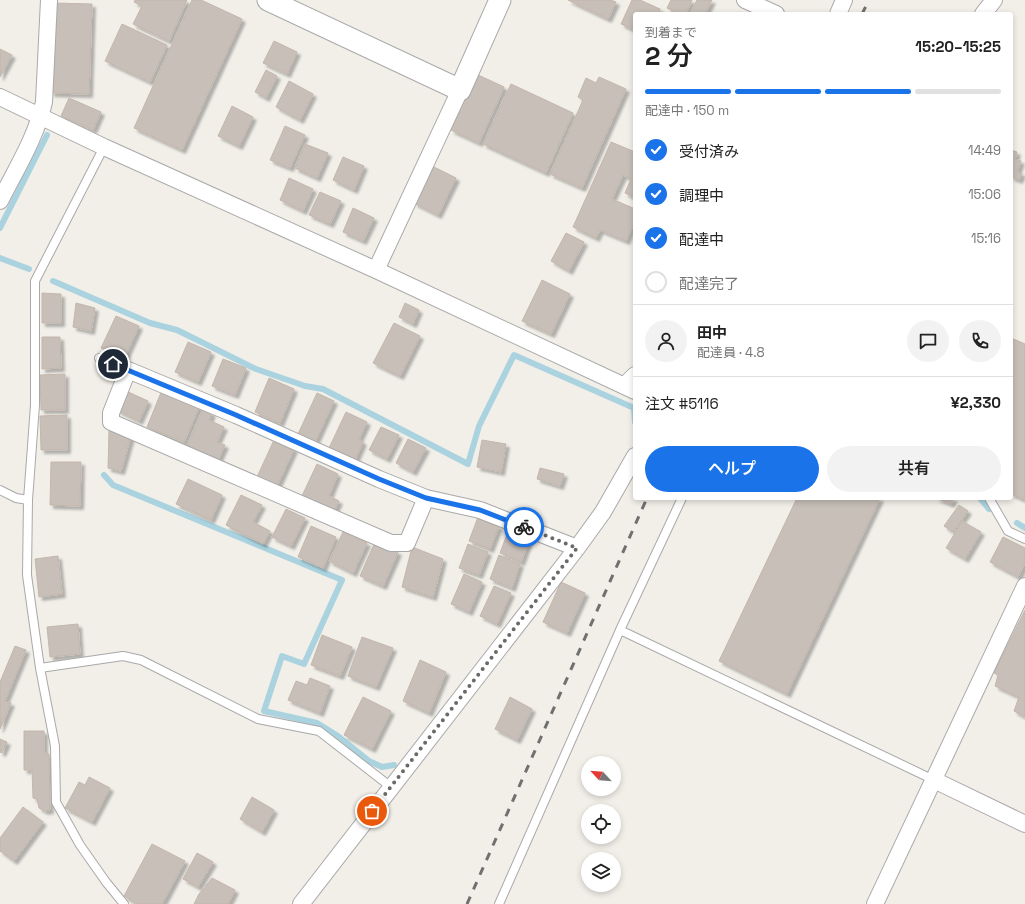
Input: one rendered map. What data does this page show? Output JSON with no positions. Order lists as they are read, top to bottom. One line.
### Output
{"north":"top left","page":{"heading":["2 分","到着まで","15:20–15:25"],"panel":["田中","配達員 · 4.8","注文 #5116","¥2,330"],"bar":"配達中 · 150 m","list":[["受付済み","14:49"],["調理中","15:06"],["配達中","15:16"],"配達完了"],"buttons":["ヘルプ","共有"]}}
